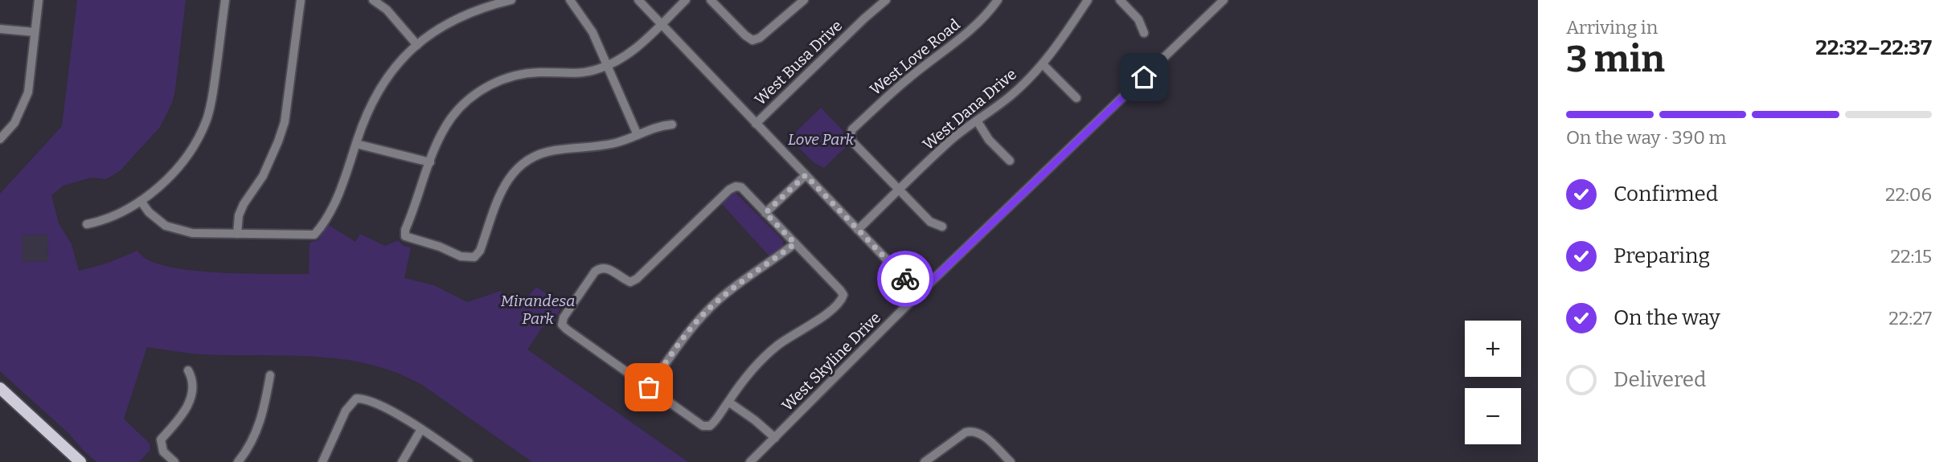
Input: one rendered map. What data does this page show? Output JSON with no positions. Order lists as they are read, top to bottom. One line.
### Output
{"streets":{"street":["West Love Road","West Busa Drive","West Dana Drive","West Skyline Drive"]},"crossings":[["West Love Road","West Dana Drive"]],"parks":["Love Park","Mirandesa Park"],"page":{"heading":["3 min","Arriving in","22:32–22:37"],"bar":"On the way · 390 m","list":[["Confirmed","22:06"],["Preparing","22:15"],["On the way","22:27"],"Delivered"],"map_buttons":["+","−"]}}
